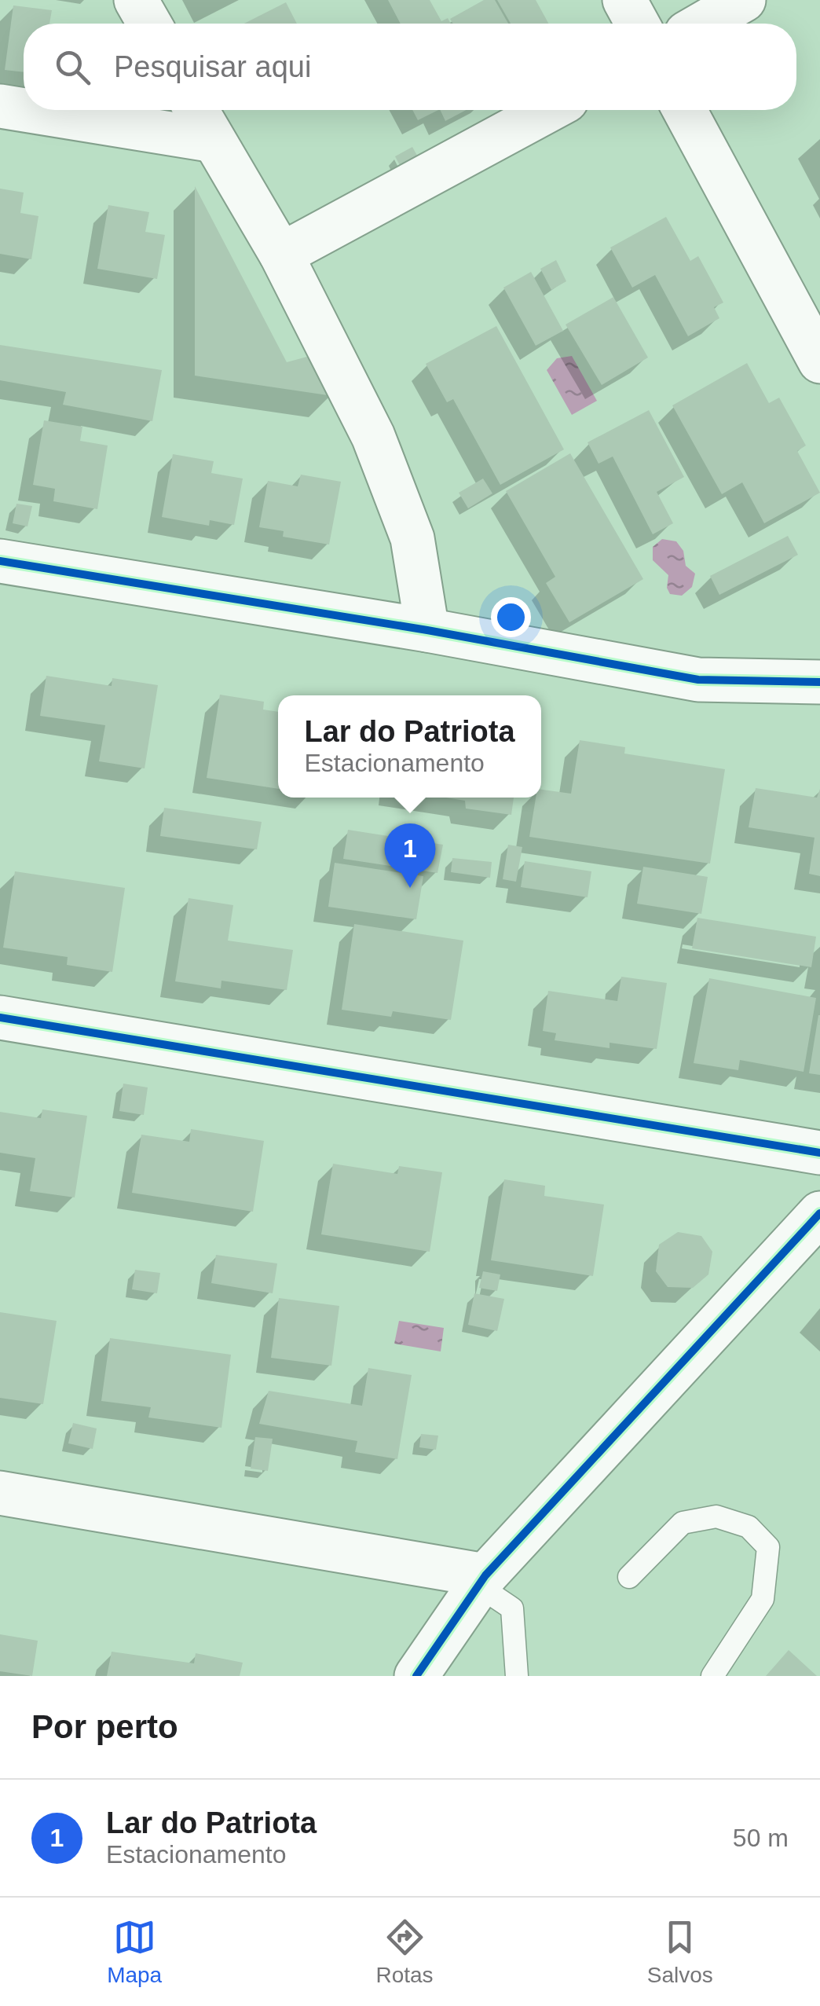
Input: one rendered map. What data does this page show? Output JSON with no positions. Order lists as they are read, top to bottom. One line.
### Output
{"page":{"search":"Pesquisar aqui","popup":["Lar do Patriota","Estacionamento"],"pins":"1","heading":"Por perto","list":[{"mark":"1","name":"Lar do Patriota","note":"Estacionamento","value":"50 m"}],"nav":["Mapa","Rotas","Salvos"]}}
